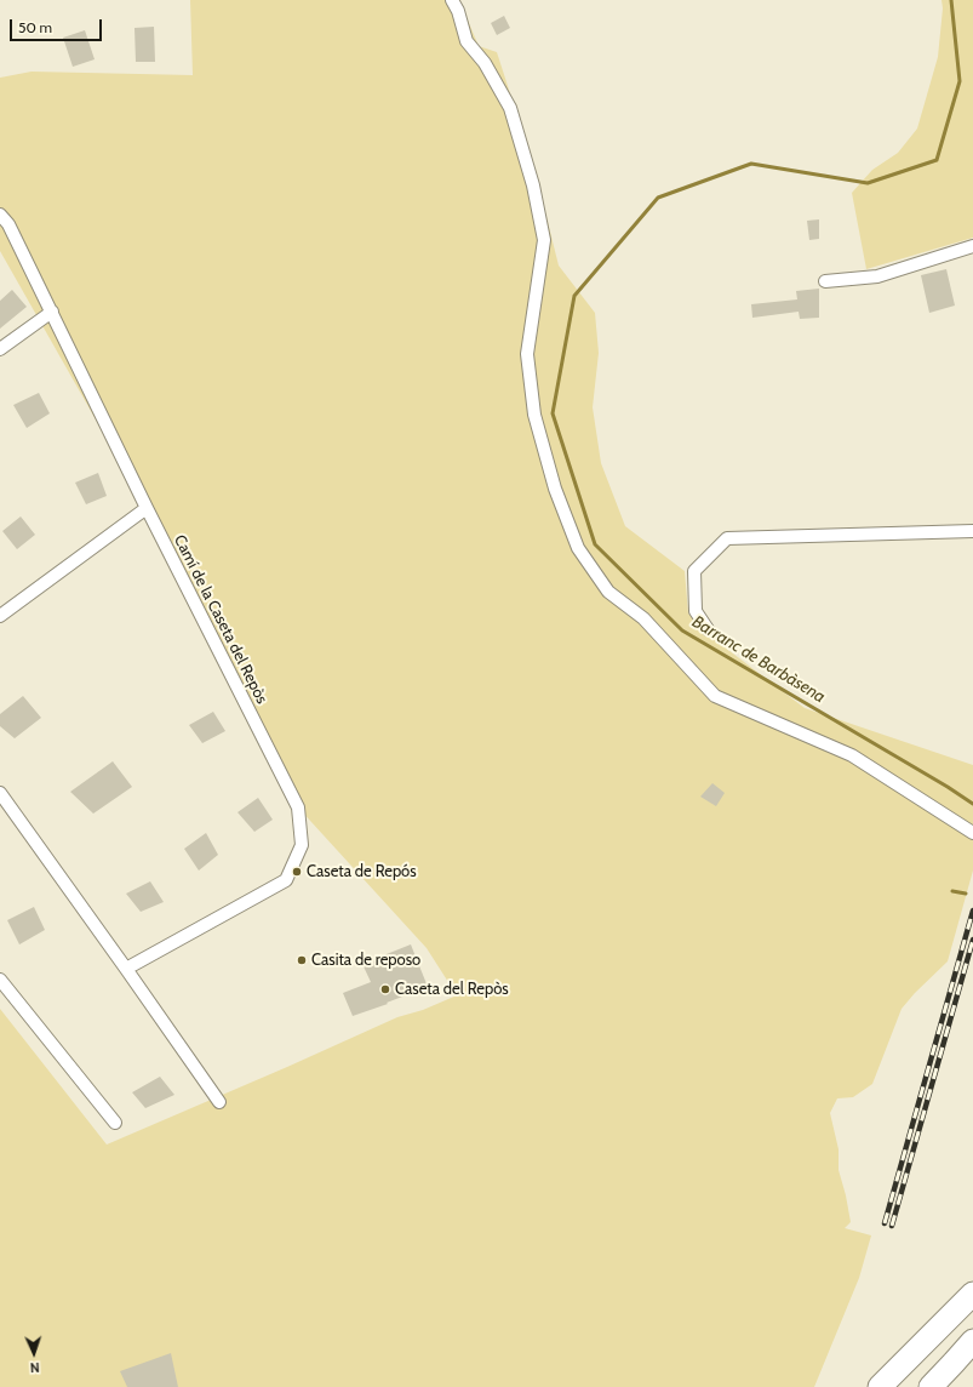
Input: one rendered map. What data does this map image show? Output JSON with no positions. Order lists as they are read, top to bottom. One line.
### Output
{"streets":{"street":["Camí de la Caseta del Repòs"]},"water":["Barranc de Barbàsena"],"places":["Caseta de Repós","Casita de reposo","Caseta del Repòs"],"scale_bar":"50 m","north":"bottom"}
